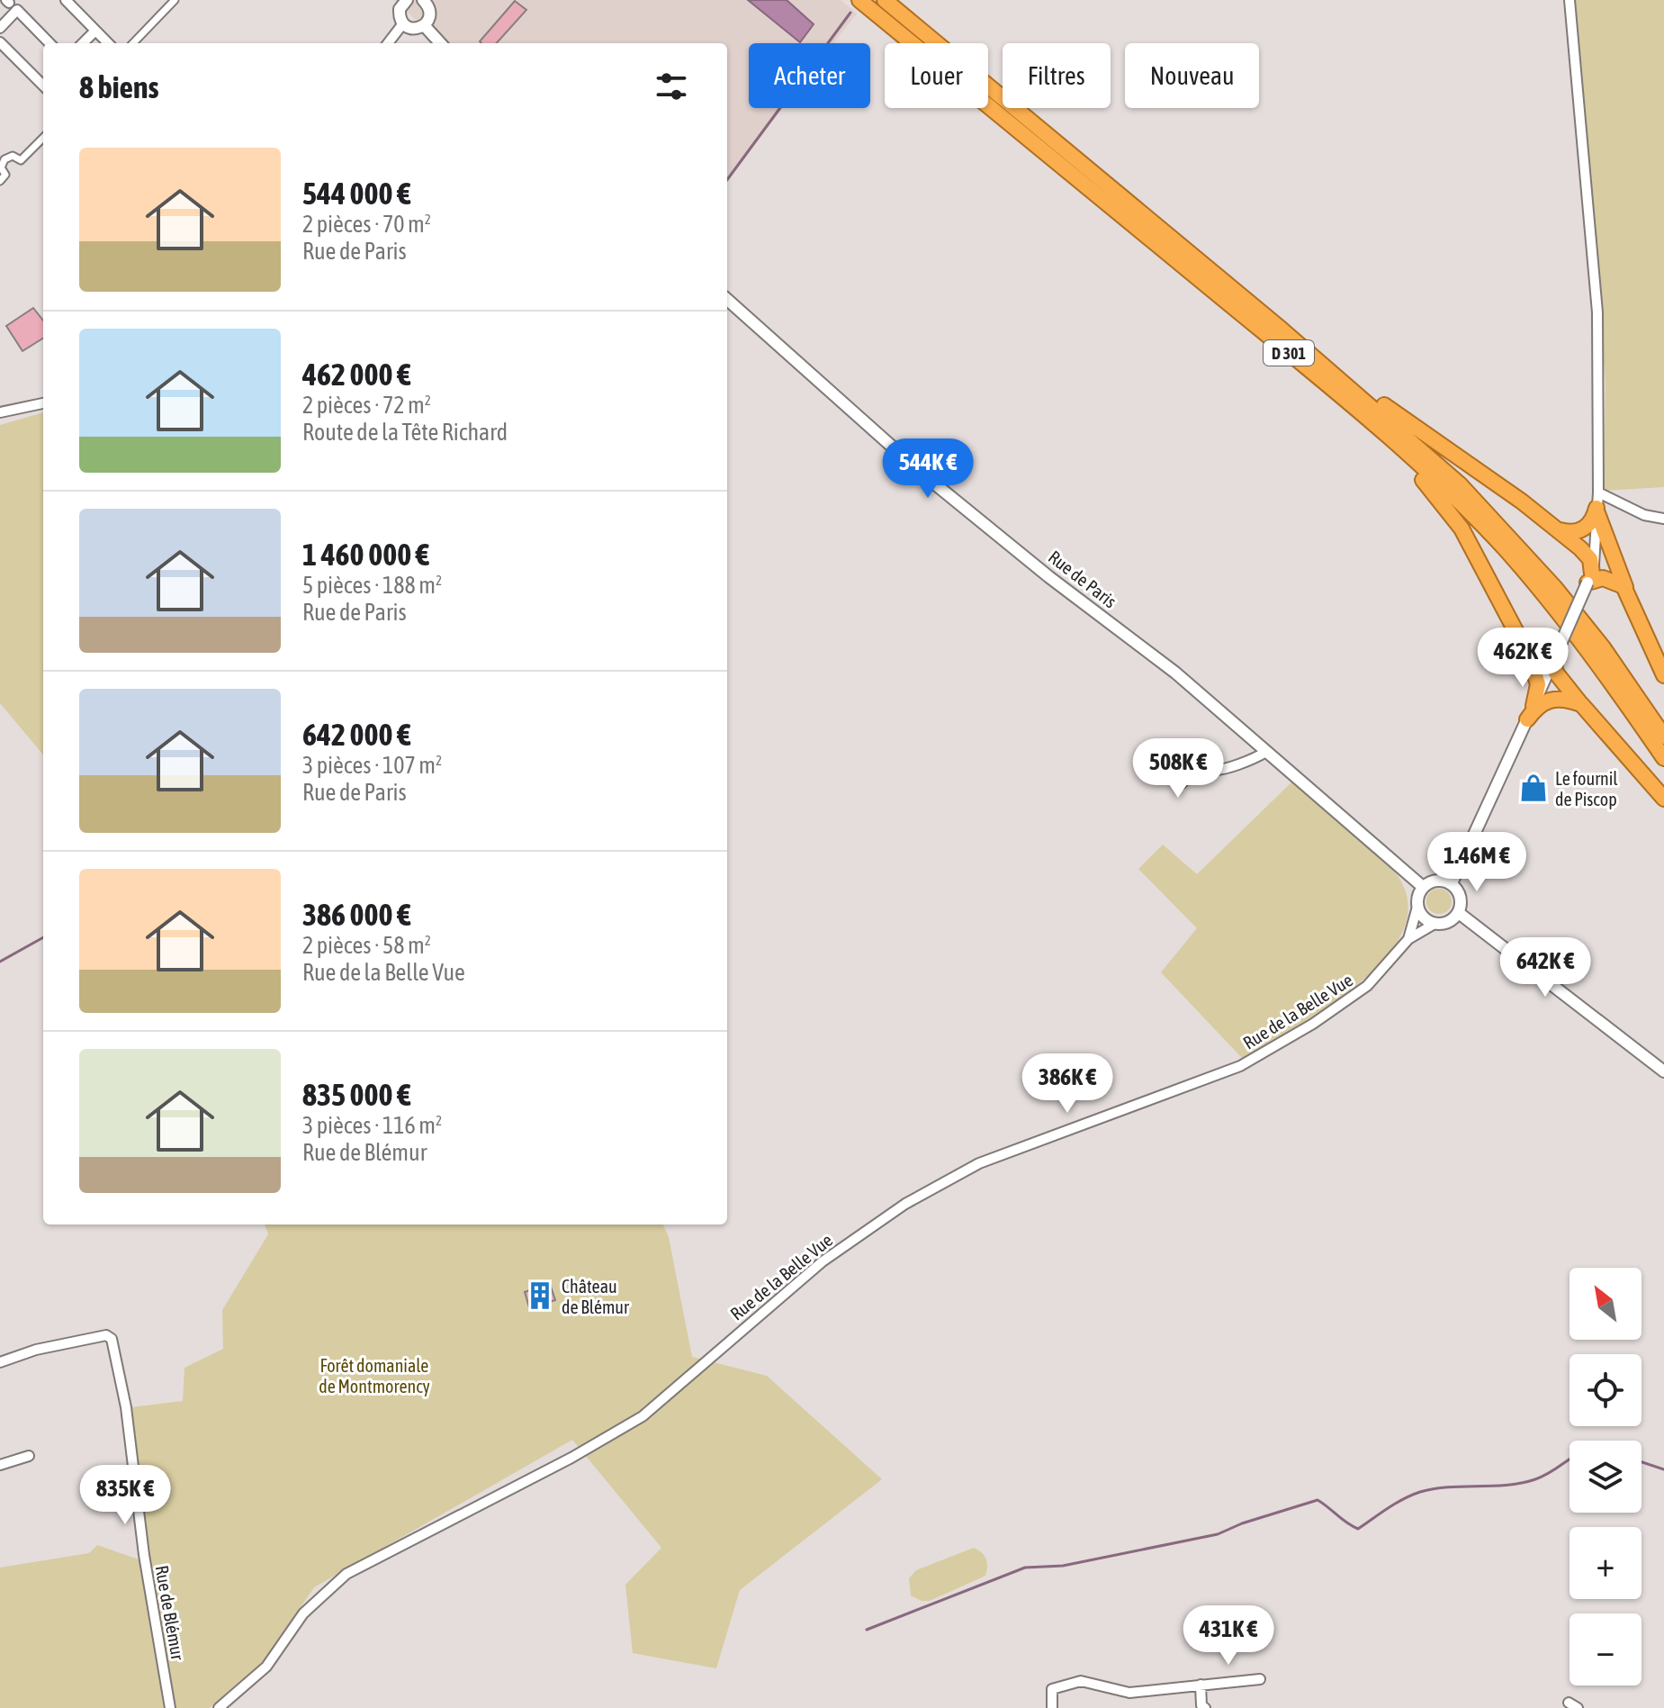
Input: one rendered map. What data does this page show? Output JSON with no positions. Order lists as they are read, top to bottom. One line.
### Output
{"streets":{"highway":["D 301"],"street":["Rue de Paris","Rue de la Belle Vue","Rue de Blémur"]},"crossings":[["Rue de Paris","Rue de la Belle Vue"]],"parks":["Forêt domaniale de Montmorency"],"places":{"shop":["Le fournil de Piscop"],"building":["Château de Blémur"]},"north":"top left","page":{"chip":["Acheter","Louer","Filtres","Nouveau"],"heading":"8 biens","list":[{"name":"544 000 €","note":"2 pièces · 70 m² · Rue de Paris"},{"name":"462 000 €","note":"2 pièces · 72 m² · Route de la Tête Richard"},{"name":"1 460 000 €","note":"5 pièces · 188 m² · Rue de Paris"},{"name":"642 000 €","note":"3 pièces · 107 m² · Rue de Paris"},{"name":"386 000 €","note":"2 pièces · 58 m² · Rue de la Belle Vue"},{"name":"835 000 €","note":"3 pièces · 116 m² · Rue de Blémur"}],"price":["544K €","462K €","508K €","1.46M €","642K €","386K €","835K €","431K €"],"map_buttons":["+","−"]}}
